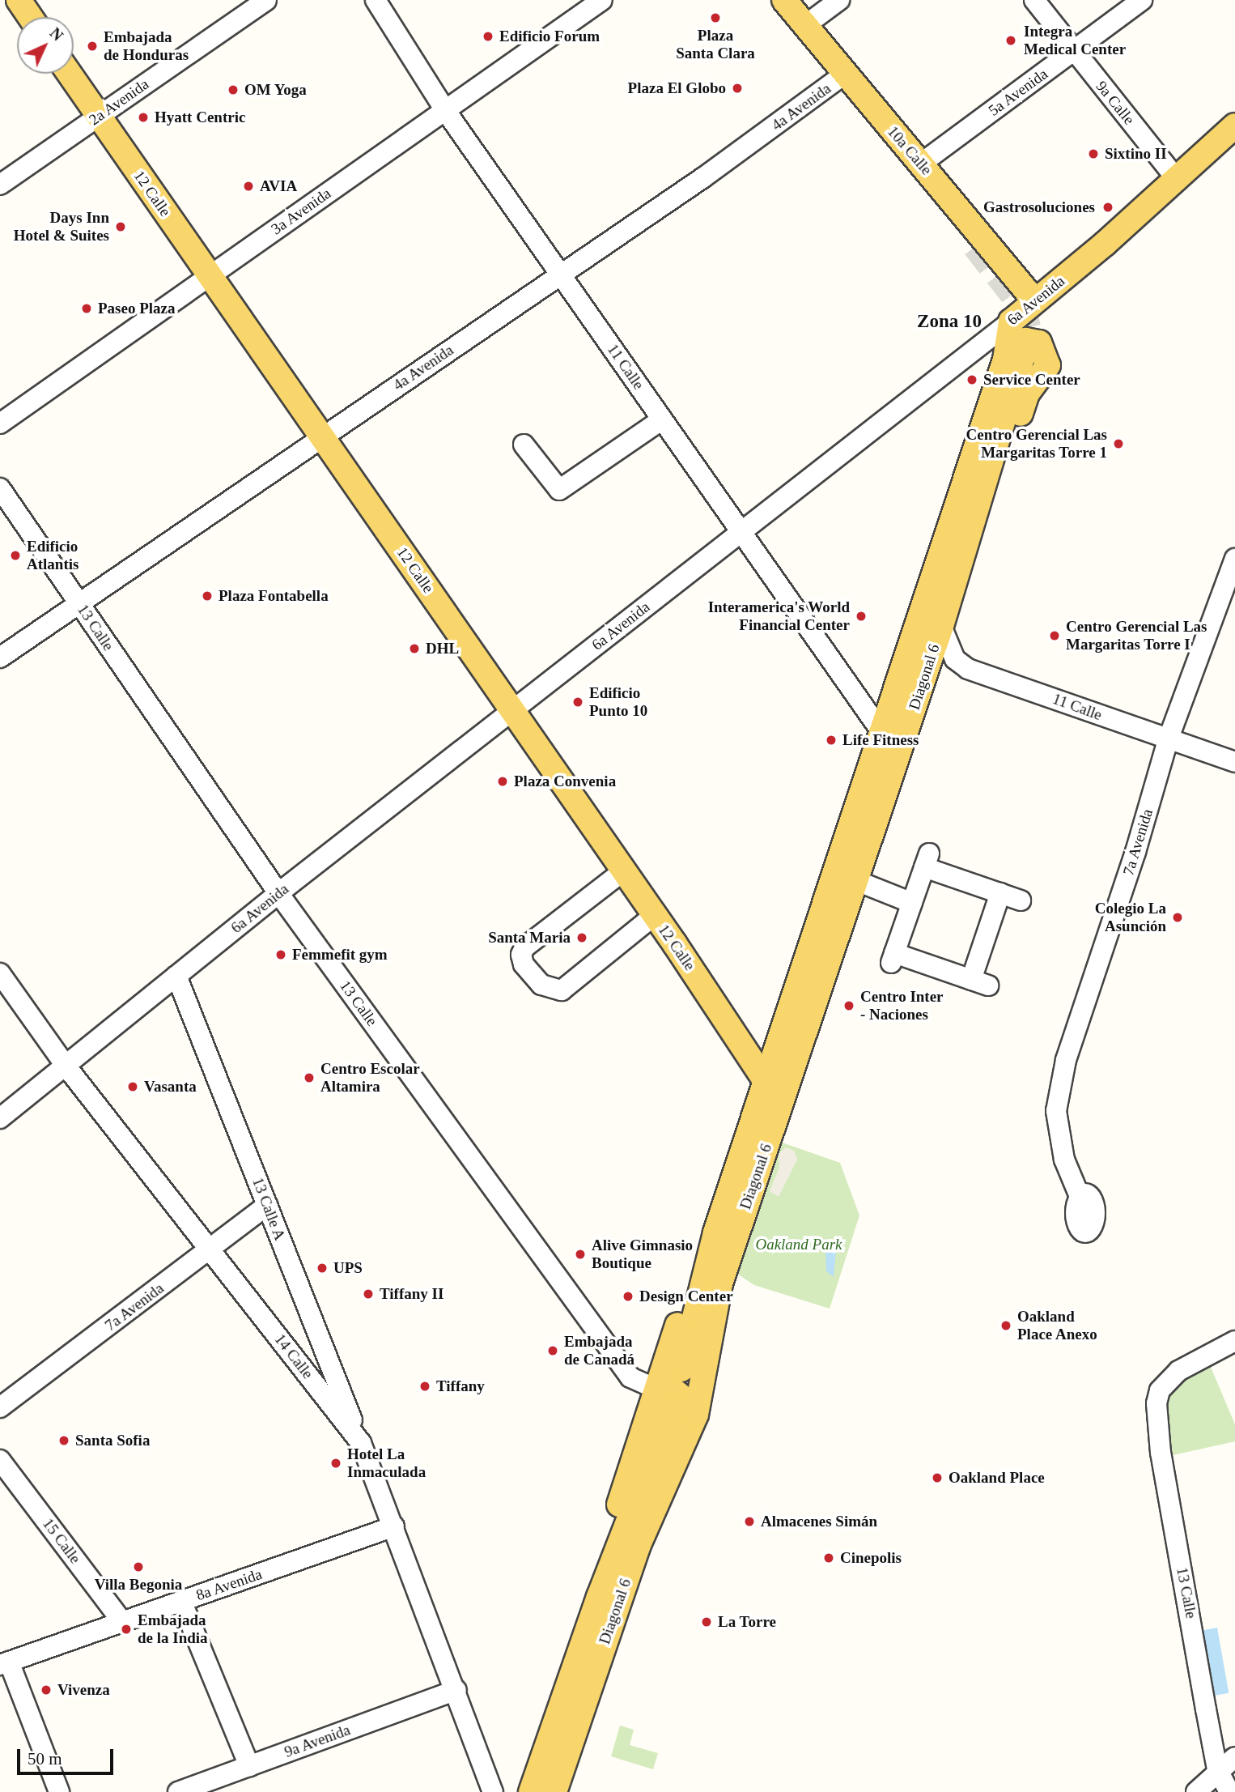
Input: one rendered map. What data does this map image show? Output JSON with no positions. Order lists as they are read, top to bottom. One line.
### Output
{"streets":{"main road":["10a Calle","12 Calle","6a Avenida","Diagonal 6"],"street":["5a Avenida","2a Avenida","9a Calle","4a Avenida","3a Avenida","11 Calle","13 Calle","7a Avenida","13 Calle A","14 Calle","15 Calle","8a Avenida","9a Avenida"]},"crossings":[["5a Avenida","9a Calle"],["5a Avenida","10a Calle"],["2a Avenida","12 Calle"],["9a Calle","6a Avenida"],["4a Avenida","10a Calle"],["4a Avenida","12 Calle"],["4a Avenida","11 Calle"],["4a Avenida","13 Calle"],["10a Calle","6a Avenida"],["12 Calle","3a Avenida"],["12 Calle","6a Avenida"],["12 Calle","Diagonal 6"],["3a Avenida","11 Calle"],["6a Avenida","11 Calle"],["6a Avenida","13 Calle"],["6a Avenida","Diagonal 6"],["6a Avenida","13 Calle A"],["6a Avenida","14 Calle"],["11 Calle","Diagonal 6"],["11 Calle","7a Avenida"],["13 Calle","Diagonal 6"],["7a Avenida","13 Calle A"],["7a Avenida","14 Calle"],["13 Calle A","14 Calle"],["13 Calle A","8a Avenida"],["15 Calle","8a Avenida"]],"districts":["Zona 10"],"parks":["Oakland Park"],"places":["Plaza Santa Clara","Edificio Forum","Integra Medical Center","Embajada de Honduras","Plaza El Globo","OM Yoga","Hyatt Centric","Sixtino II","AVIA","Gastrosoluciones","Days Inn Hotel & Suites","Paseo Plaza","Service Center","Centro Gerencial Las Margaritas Torre 1","Edificio Atlantis","Plaza Fontabella","Interamerica's World Financial Center","Centro Gerencial Las Margaritas Torre I","DHL","Edificio Punto 10","Life Fitness","Plaza Convenia","Colegio La Asunción","Santa Maria","Femmefit gym","Centro Inter - Naciones","Centro Escolar Altamira","Vasanta","Alive Gimnasio Boutique","UPS","Tiffany II","Design Center","Oakland Place Anexo","Embajada de Canadá","Tiffany","Santa Sofia","Hotel La Inmaculada","Oakland Place","Almacenes Simán","Cinepolis","Villa Begonia","La Torre","Embajada de la India","Vivenza"],"scale_bar":"50 m","north":"top right"}
